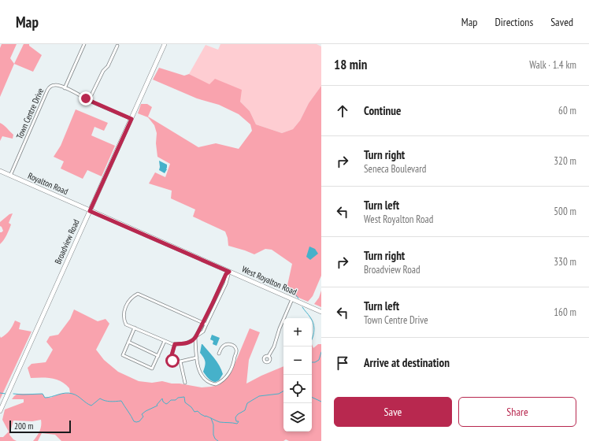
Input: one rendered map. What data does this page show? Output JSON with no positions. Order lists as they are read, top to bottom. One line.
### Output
{"streets":{"main road":["Royalton Road","Broadview Road","West Royalton Road"],"street":["Town Centre Drive"]},"crossings":[["Town Centre Drive","Royalton Road"],["Town Centre Drive","Broadview Road"],["Royalton Road","Broadview Road"],["Royalton Road","West Royalton Road"],["Broadview Road","West Royalton Road"]],"scale_bar":"200 m","page":{"header":"Map","nav":["Map","Directions","Saved"],"heading":["18 min","Walk · 1.4 km"],"list":[["Continue","60 m"],["Turn right","Seneca Boulevard","320 m"],["Turn left","West Royalton Road","500 m"],["Turn right","Broadview Road","330 m"],["Turn left","Town Centre Drive","160 m"],"Arrive at destination"],"map_buttons":["+","−"],"buttons":["Save","Share"],"scale":"200 m"}}
